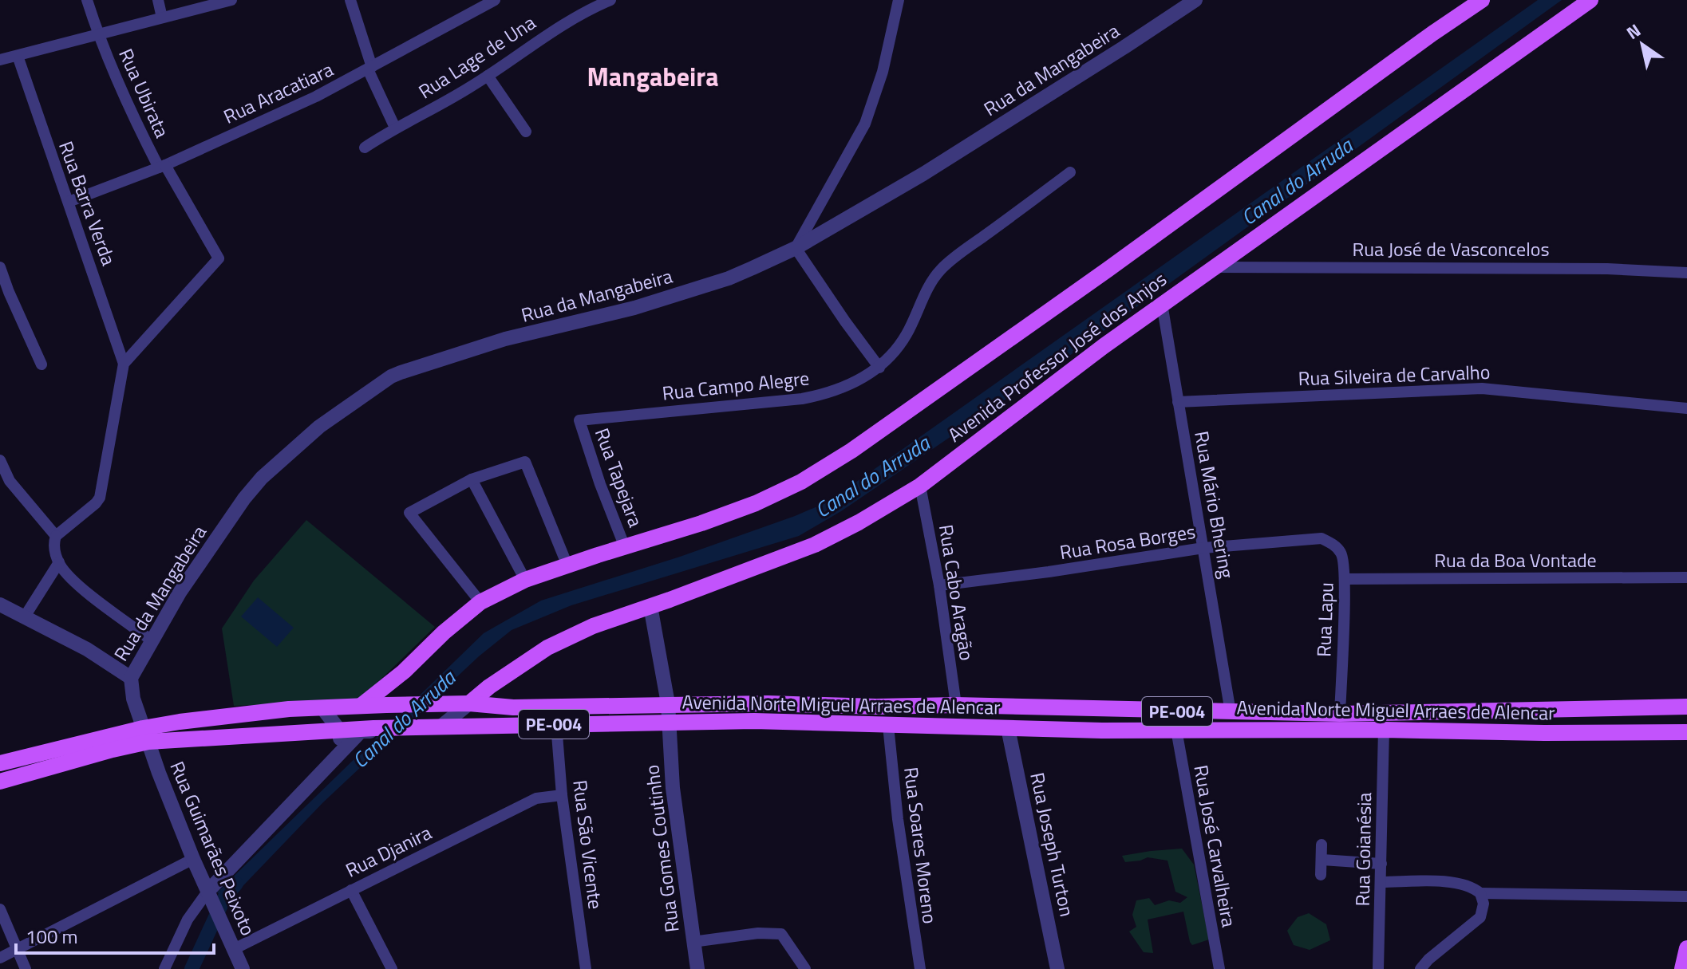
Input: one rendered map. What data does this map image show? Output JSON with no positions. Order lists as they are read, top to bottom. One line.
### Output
{"streets":{"main road":["Avenida Professor José dos Anjos","Avenida Norte Miguel Arraes de Alencar","PE-004"],"street":["Rua Lage de Una","Rua da Mangabeira","Rua Ubirata","Rua Aracatiara","Rua Barra Verda","Rua José de Vasconcelos","Rua Silveira de Carvalho","Rua Campo Alegre","Rua Tapejara","Rua Mário Bhering","Rua Rosa Borges","Rua da Boa Vontade","Rua Cabo Aragão","Rua Lapu","Rua São Vicente","Rua Joseph Turton","Rua Soares Moreno","Rua José Carvalheira","Rua Guimarães Peixoto","Rua Gomes Coutinho","Rua Goianésia","Rua Djanira"]},"crossings":[["Rua da Mangabeira","Avenida Norte Miguel Arraes de Alencar"],["Rua da Mangabeira","Rua Guimarães Peixoto"],["Rua Ubirata","Rua Aracatiara"],["Rua Ubirata","Rua Barra Verda"],["Rua Aracatiara","Rua Barra Verda"],["Rua José de Vasconcelos","Avenida Professor José dos Anjos"],["Avenida Professor José dos Anjos","Rua Tapejara"],["Avenida Professor José dos Anjos","Rua Mário Bhering"],["Avenida Professor José dos Anjos","Rua Cabo Aragão"],["Avenida Professor José dos Anjos","Avenida Norte Miguel Arraes de Alencar"],["Avenida Professor José dos Anjos","Rua Gomes Coutinho"],["Rua Silveira de Carvalho","Rua Mário Bhering"],["Rua Campo Alegre","Rua Tapejara"],["Rua Mário Bhering","Rua Rosa Borges"],["Rua Mário Bhering","Avenida Norte Miguel Arraes de Alencar"],["Rua Rosa Borges","Rua Cabo Aragão"],["Rua Rosa Borges","Rua Lapu"],["Rua da Boa Vontade","Rua Lapu"],["Rua Cabo Aragão","Avenida Norte Miguel Arraes de Alencar"],["Rua Lapu","Avenida Norte Miguel Arraes de Alencar"],["Avenida Norte Miguel Arraes de Alencar","Rua São Vicente"],["Avenida Norte Miguel Arraes de Alencar","Rua Joseph Turton"],["Avenida Norte Miguel Arraes de Alencar","Rua Soares Moreno"],["Avenida Norte Miguel Arraes de Alencar","Rua José Carvalheira"],["Avenida Norte Miguel Arraes de Alencar","Rua Guimarães Peixoto"],["Avenida Norte Miguel Arraes de Alencar","Rua Gomes Coutinho"],["Avenida Norte Miguel Arraes de Alencar","Rua Goianésia"],["Rua São Vicente","Rua Djanira"],["Rua Guimarães Peixoto","Rua Djanira"]],"districts":["Mangabeira"],"water":["Canal do Arruda"],"scale_bar":"100 m","north":"top left"}
